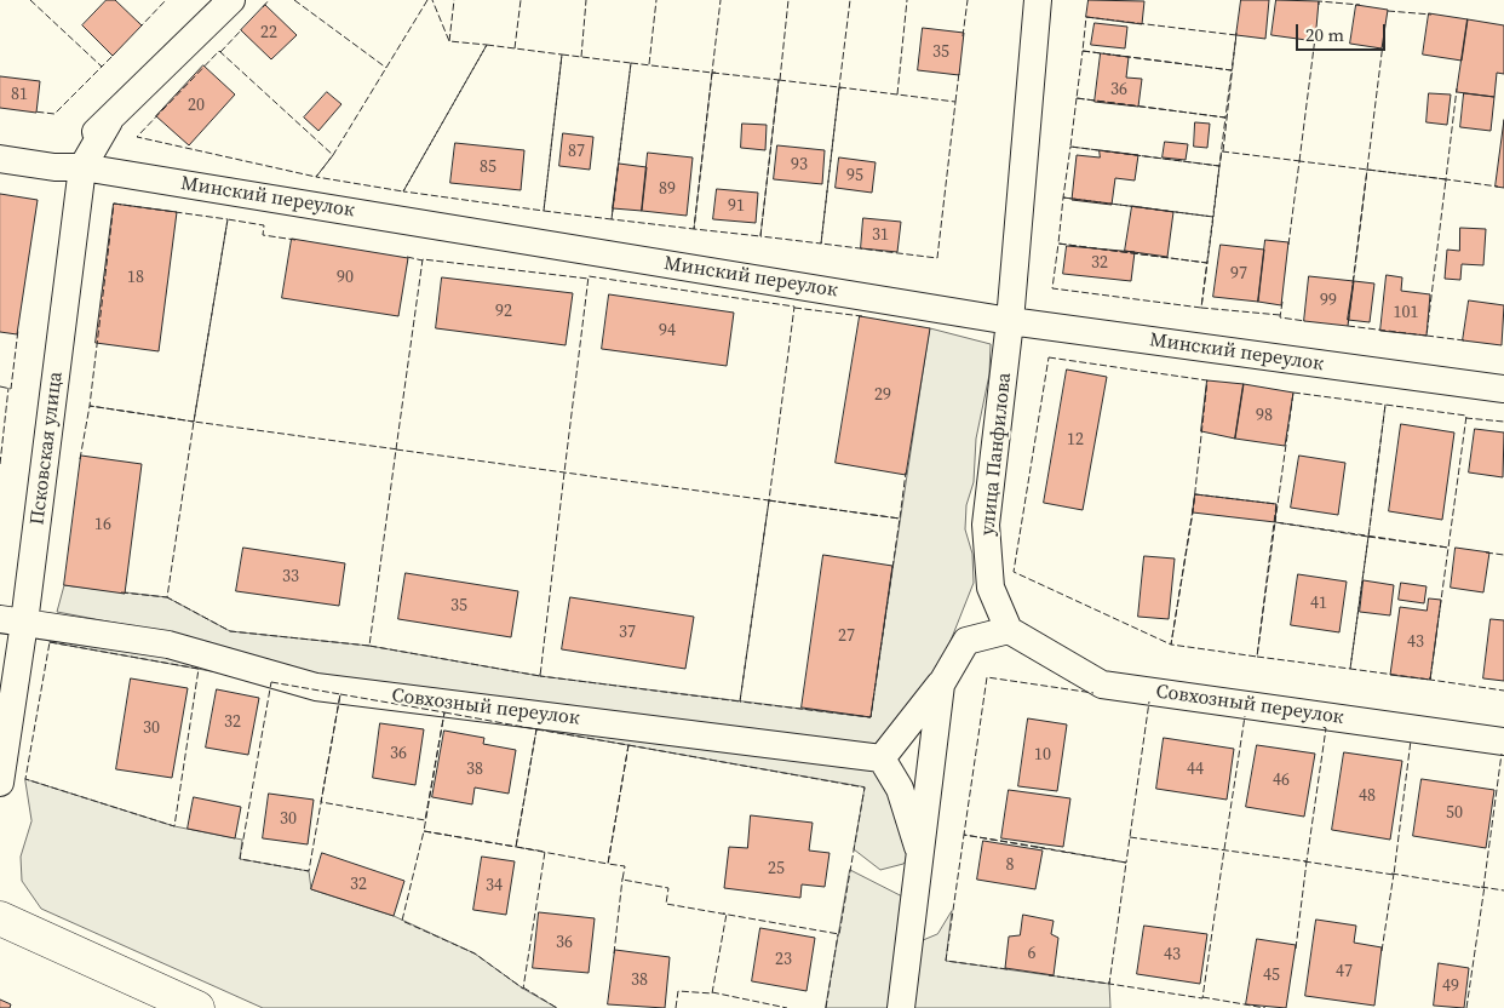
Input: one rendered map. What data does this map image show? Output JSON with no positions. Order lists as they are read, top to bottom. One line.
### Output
{"streets":{"street":["Минский переулок","Псковская улица","улица Панфилова","Совхозный переулок"]},"crossings":[["Минский переулок","Псковская улица"],["Минский переулок","улица Панфилова"],["Псковская улица","Совхозный переулок"],["улица Панфилова","Совхозный переулок"]],"house_numbers":["22","35","36","81","20","87","93","85","95","89","91","31","32","97","18","90","99","92","101","94","29","98","12","16","33","41","35","37","27","43","32","30","36","10","38","44","46","48","50","30","8","25","32","34","36","6","43","23","47","45","38","49"],"scale_bar":"20 m"}
